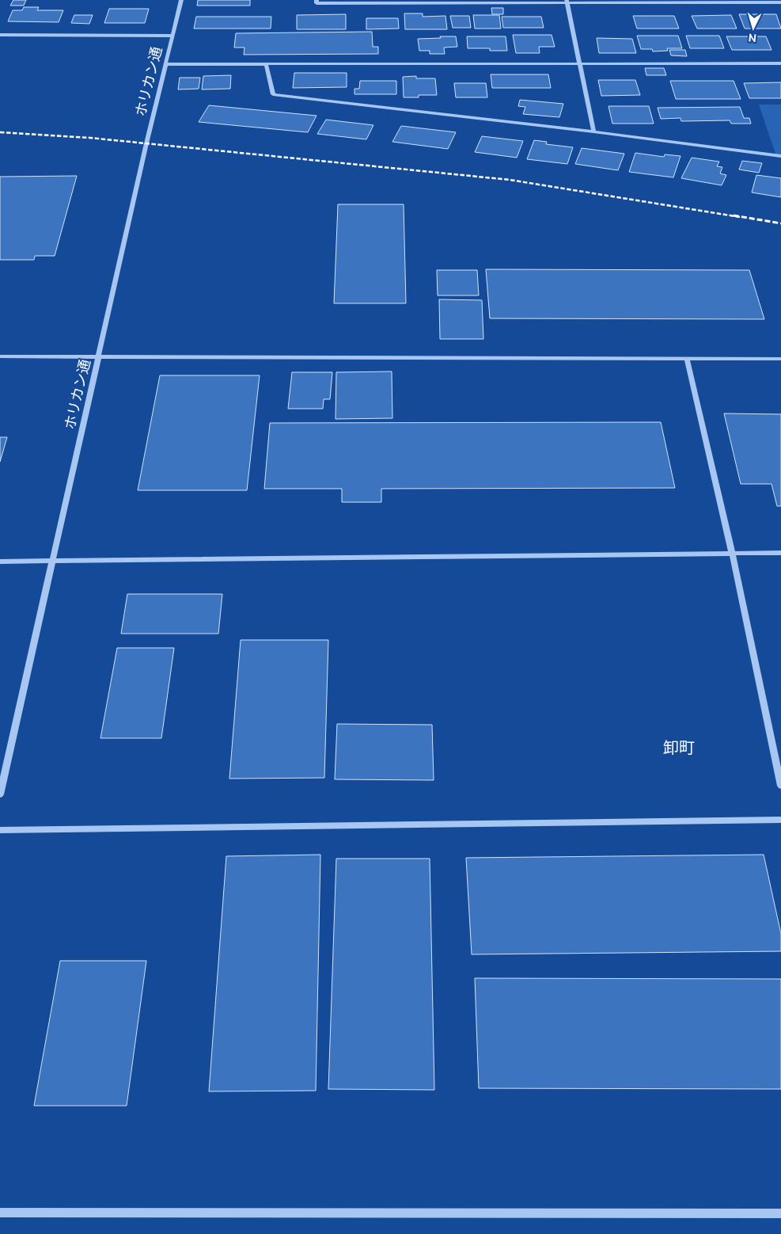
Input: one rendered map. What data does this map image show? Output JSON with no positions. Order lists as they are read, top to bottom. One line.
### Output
{"streets":{"street":["ホリカン通"]},"districts":["卸町"],"north":"bottom"}
